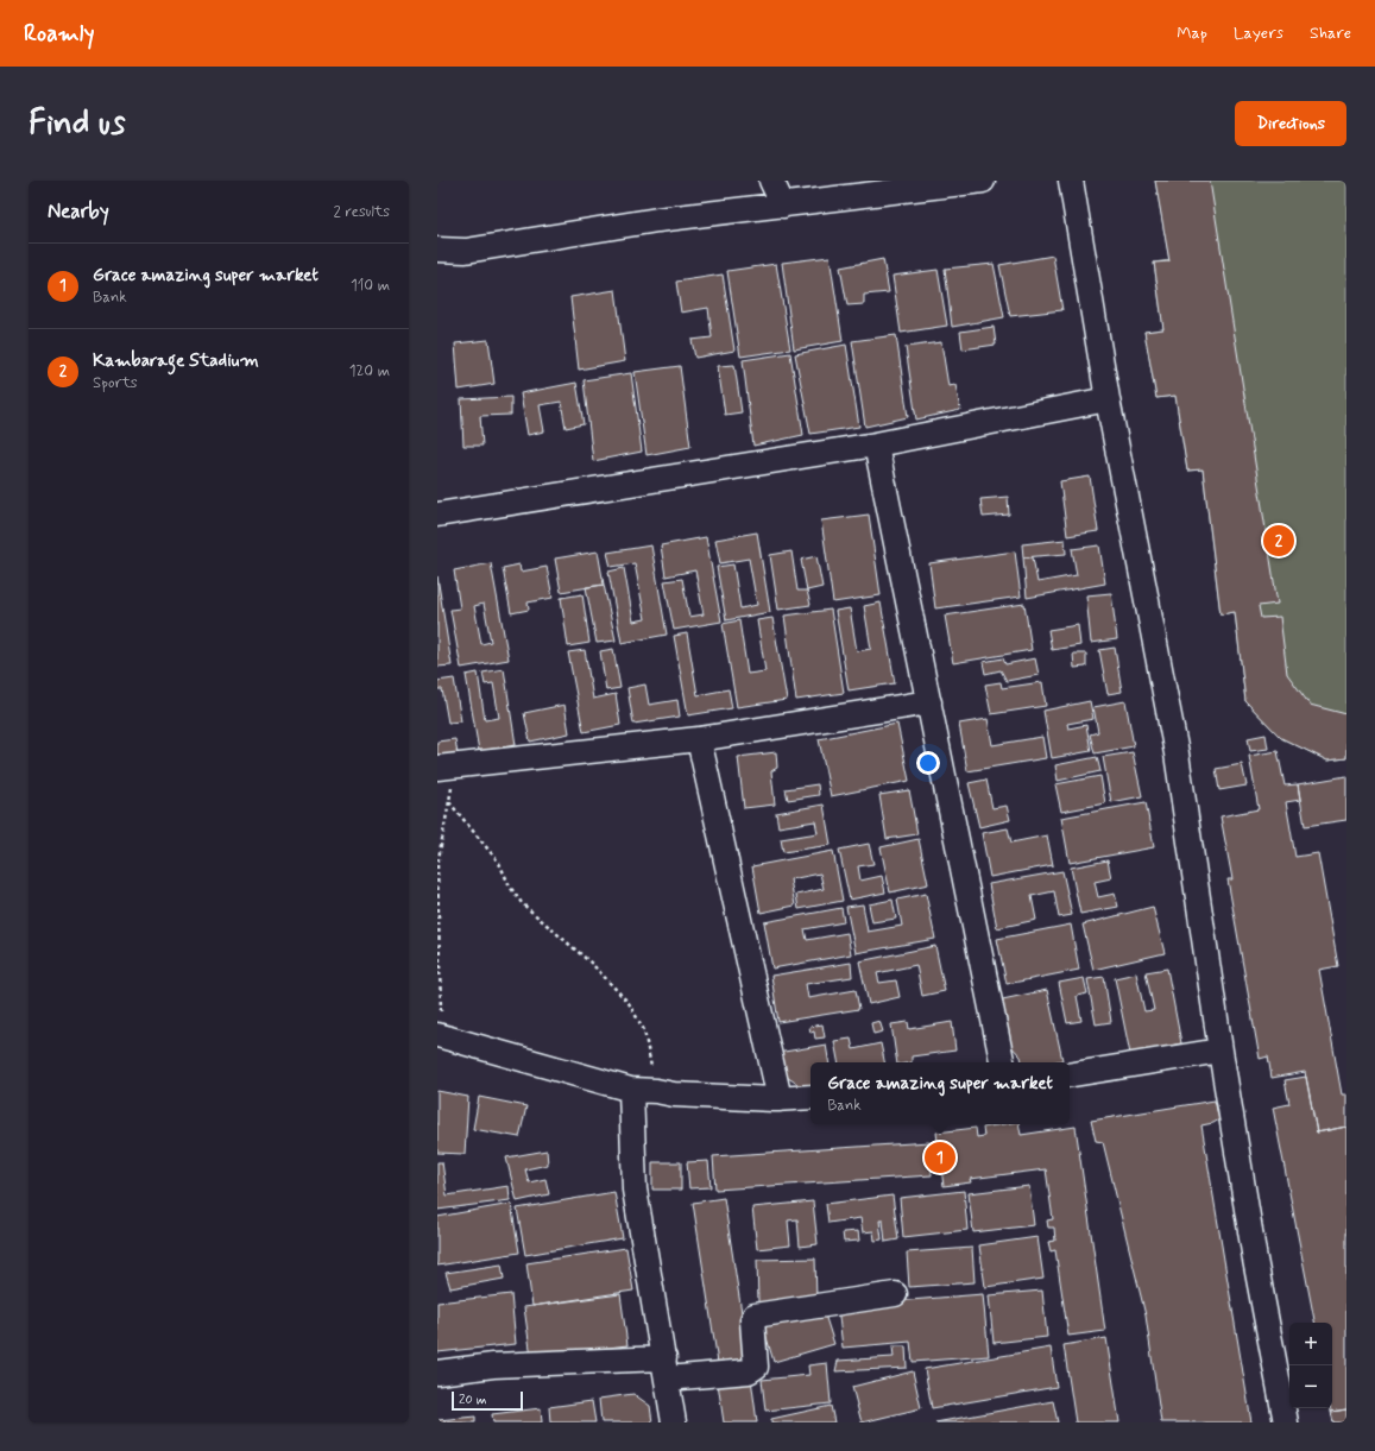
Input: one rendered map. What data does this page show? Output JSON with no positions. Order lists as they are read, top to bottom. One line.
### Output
{"scale_bar":"20 m","page":{"header":"Roamly","nav":["Map","Layers","Share"],"buttons":"Directions","title":"Find us","heading":["Nearby","2 results"],"list":[{"mark":"1","name":"Grace amazing super market","note":"Bank","value":"110 m"},{"mark":"2","name":"Kambarage Stadium","note":"Sports","value":"120 m"}],"pins":["2","1"],"popup":["Grace amazing super market","Bank"],"map_buttons":["+","−"],"scale":"20 m"}}
